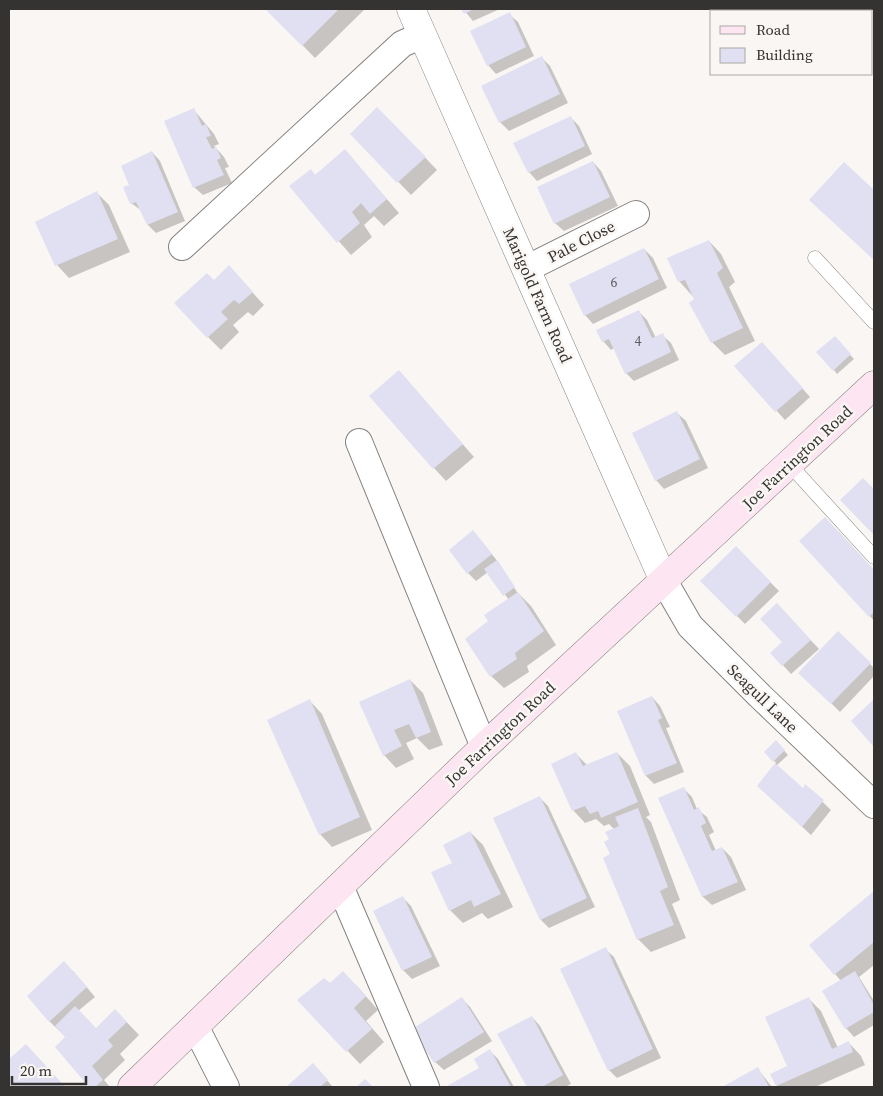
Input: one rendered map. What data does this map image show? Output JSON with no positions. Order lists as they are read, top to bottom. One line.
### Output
{"streets":{"main road":["Joe Farrington Road"],"street":["Pale Close","Marigold Farm Road","Seagull Lane"]},"crossings":[["Pale Close","Marigold Farm Road"],["Marigold Farm Road","Joe Farrington Road"],["Marigold Farm Road","Seagull Lane"],["Joe Farrington Road","Seagull Lane"]],"house_numbers":["6","4"],"legend":["Road","Building"],"scale_bar":"20 m"}
